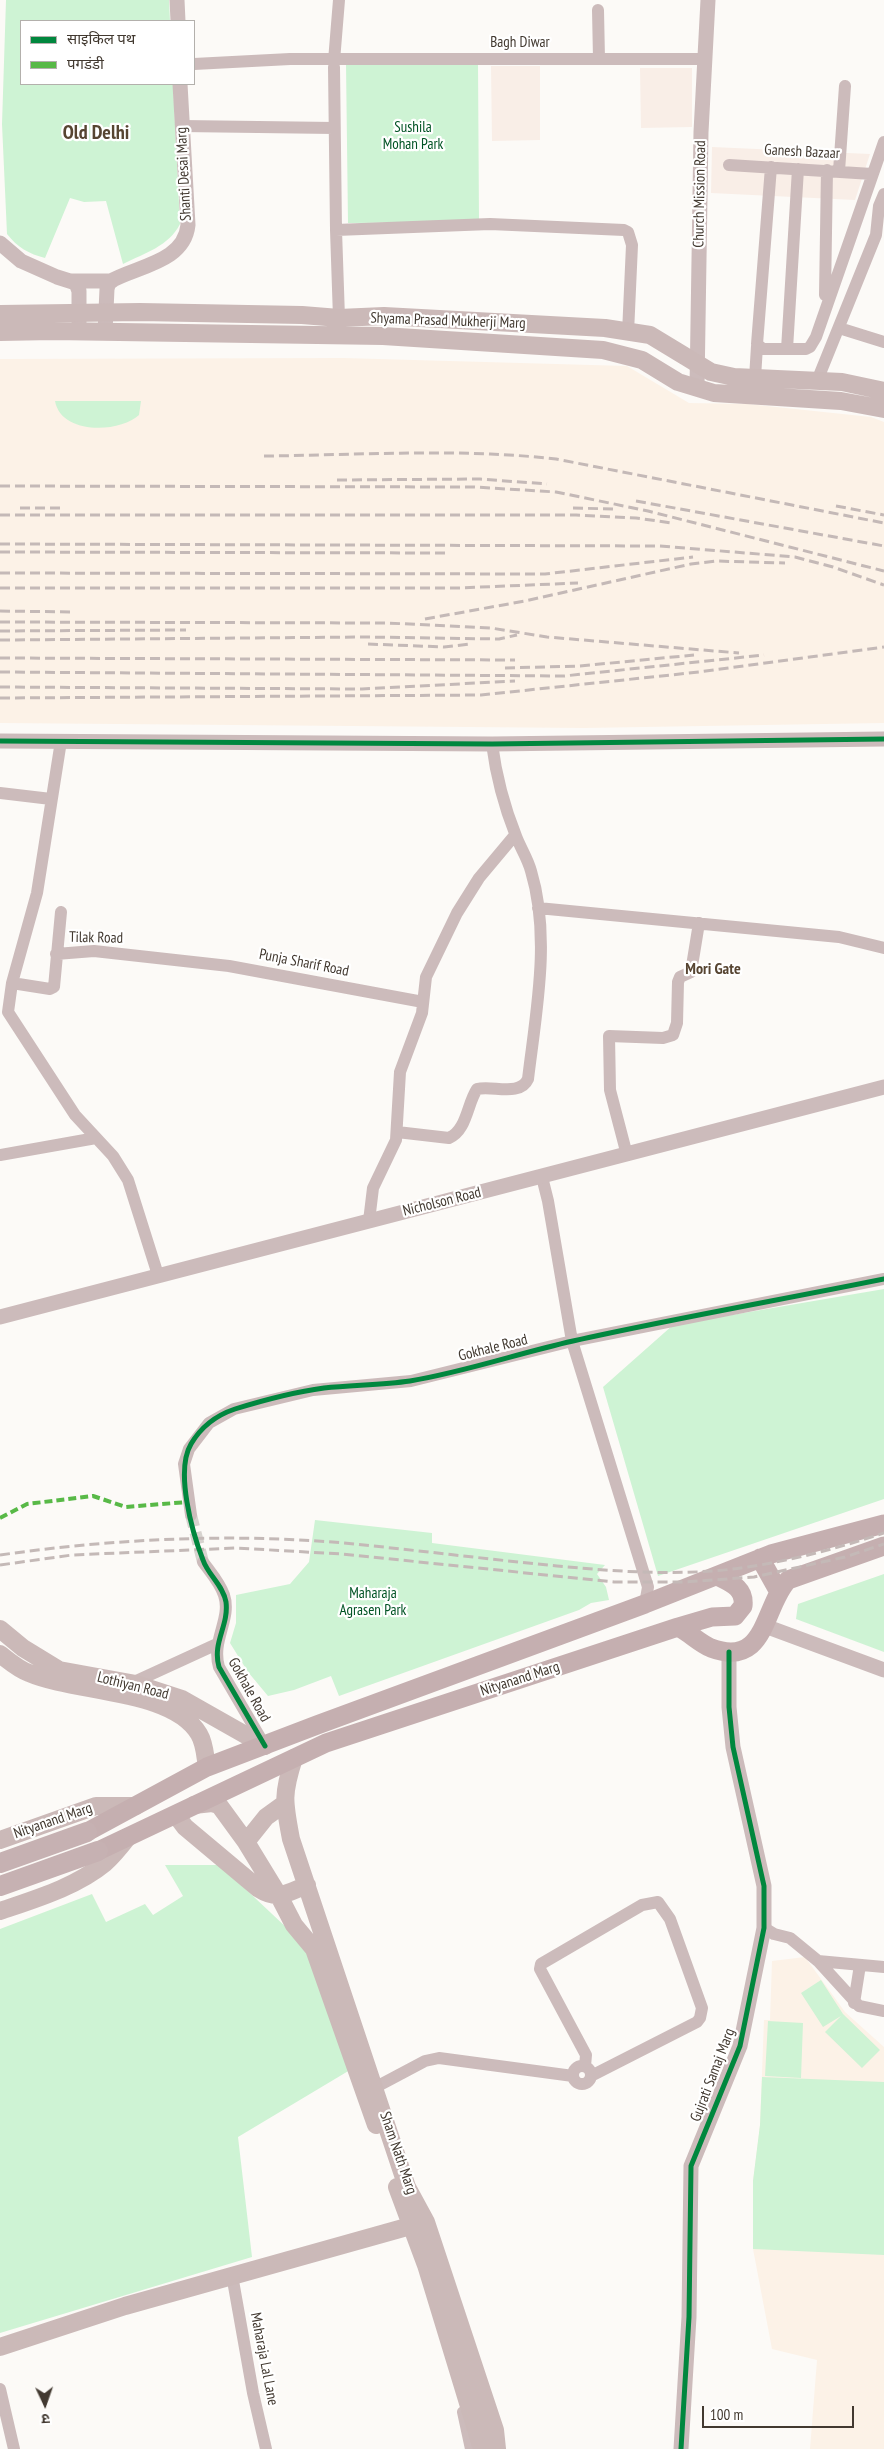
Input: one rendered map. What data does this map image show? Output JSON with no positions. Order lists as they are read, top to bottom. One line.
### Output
{"streets":{"main road":["Shyama Prasad Mukherji Marg","Nityanand Marg","Lothiyan Road","Sham Nath Marg"],"street":["Bagh Diwar","Ganesh Bazaar","Shanti Desai Marg","Church Mission Road","Tilak Road","Punja Sharif Road","Nicholson Road","Gokhale Road","Gujrati Samaj Marg","Maharaja Lal Lane"]},"crossings":[["Bagh Diwar","Church Mission Road"],["Church Mission Road","Shyama Prasad Mukherji Marg"],["Tilak Road","Punja Sharif Road"],["Gokhale Road","Nityanand Marg"],["Gokhale Road","Lothiyan Road"],["Nityanand Marg","Lothiyan Road"],["Nityanand Marg","Sham Nath Marg"]],"districts":["Old Delhi","Mori Gate"],"parks":["Sushila Mohan Park","Maharaja Agrasen Park"],"legend":["साइकिल पथ","पगडंडी"],"scale_bar":"100 m","north":"bottom"}
